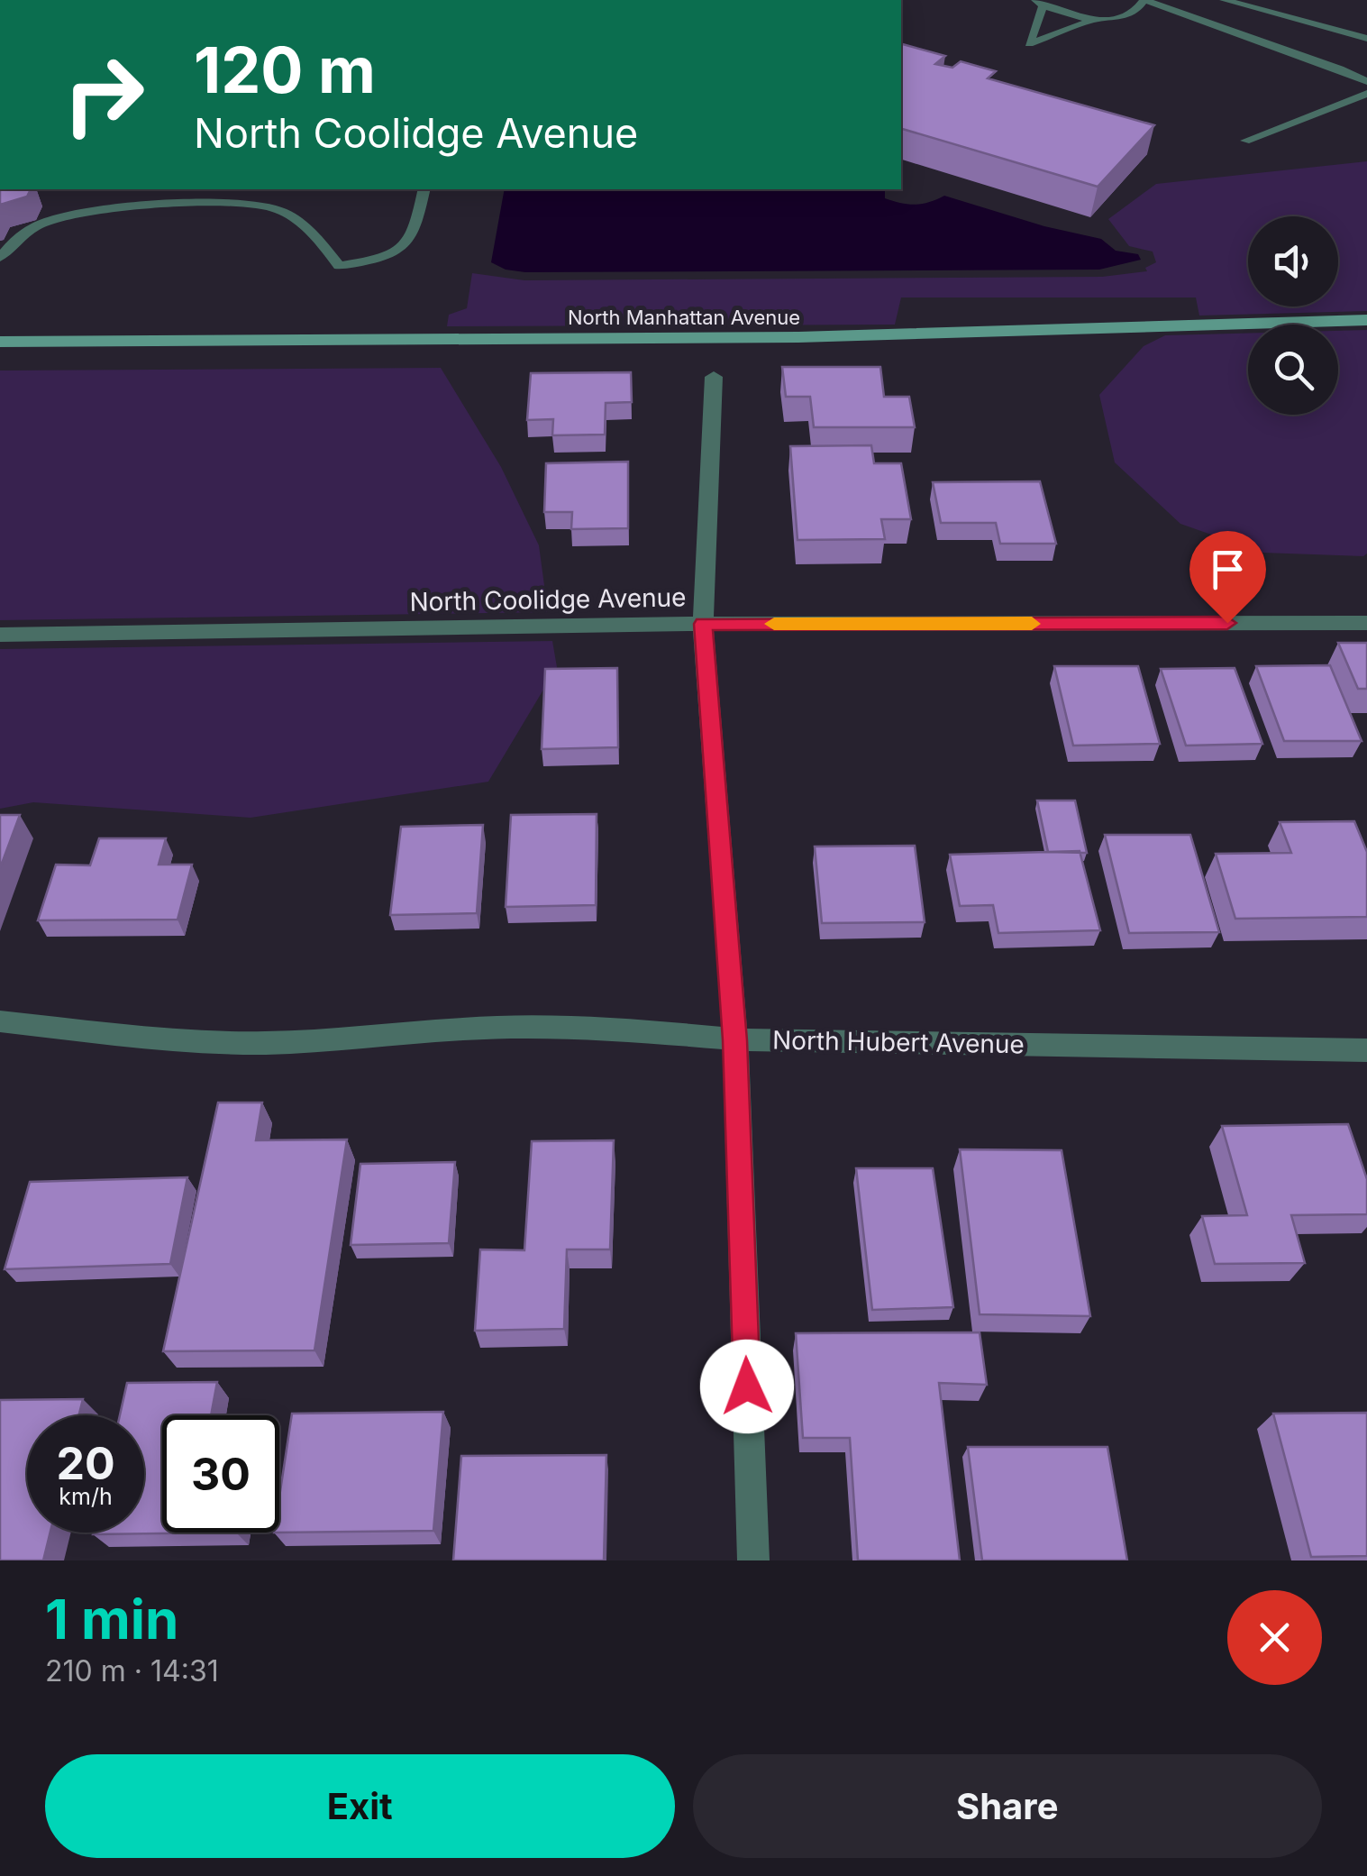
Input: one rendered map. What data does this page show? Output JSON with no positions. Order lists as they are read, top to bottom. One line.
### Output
{"streets":{"street":["North Manhattan Avenue","North Coolidge Avenue","North Hubert Avenue"]},"page":{"turn":["120 m","North Coolidge Avenue"],"speed":"20 km/h","limit":"30","heading":["1 min","210 m · 14:31"],"buttons":["Exit","Share"]}}
